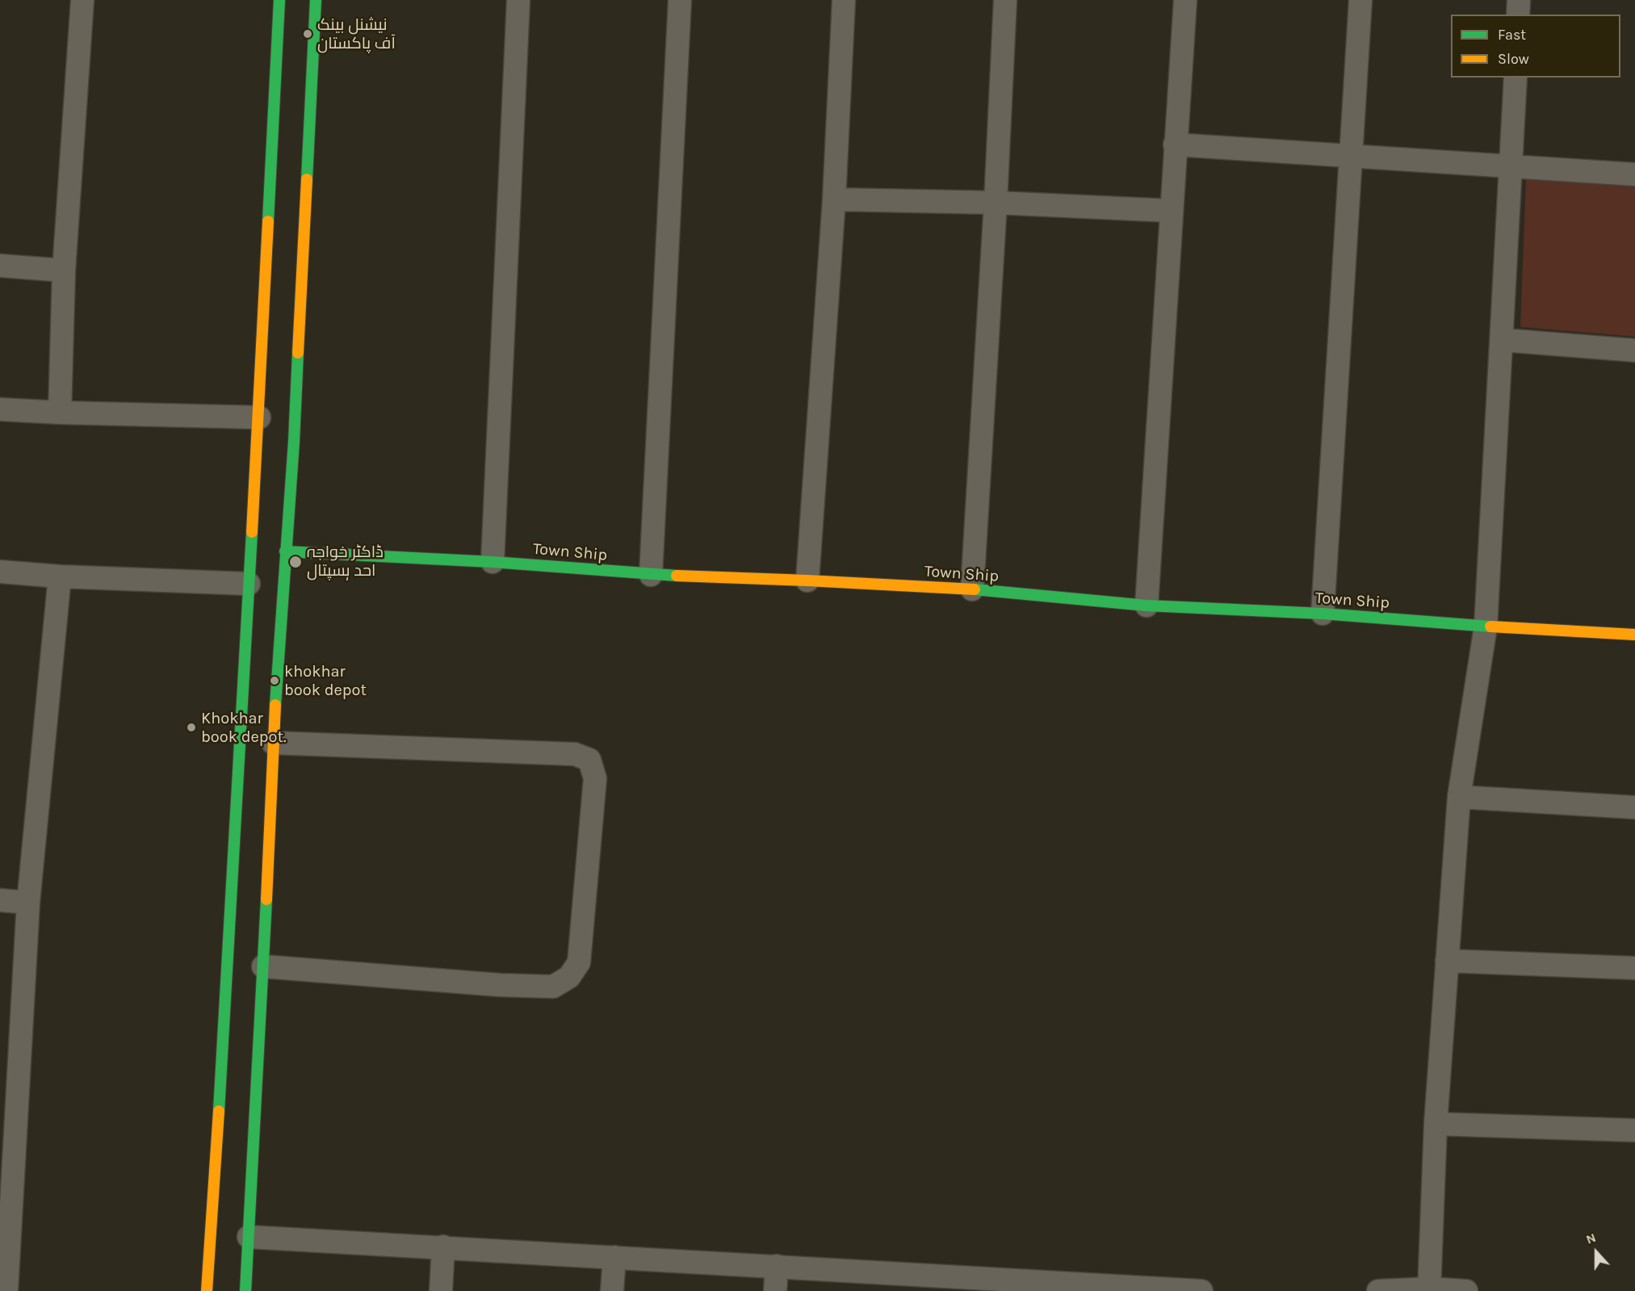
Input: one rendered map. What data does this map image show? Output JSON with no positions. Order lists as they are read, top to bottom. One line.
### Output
{"streets":{"main road":["Town Ship"]},"places":["نیشنل بینک آف پاکستان","ڈاکٹر خواجہ احد ہسپتال","khokhar book depot","Khokhar book depot."],"legend":["Fast","Slow"],"north":"top"}
